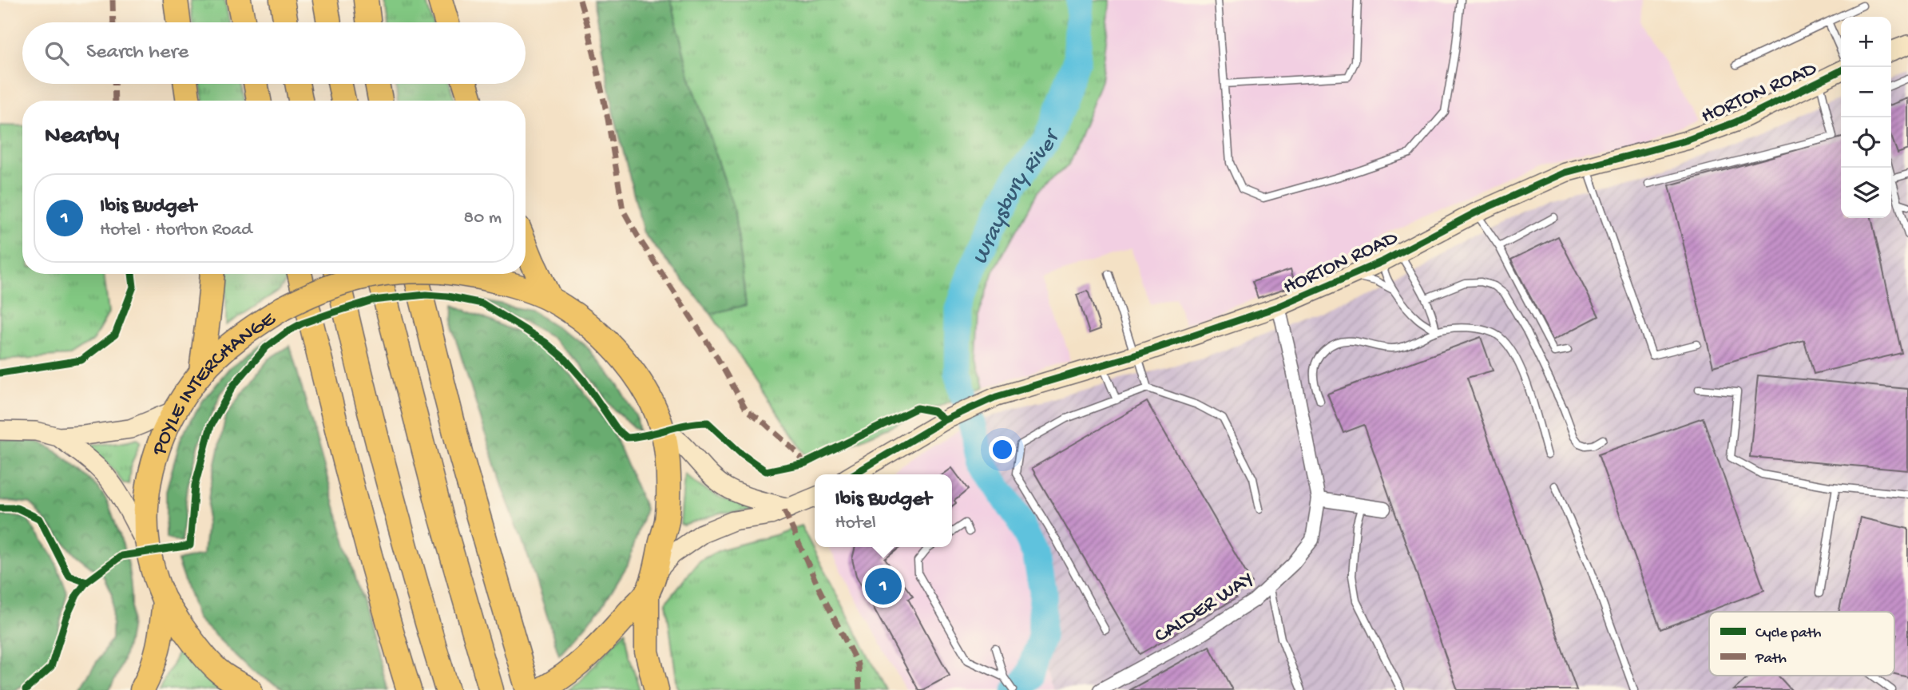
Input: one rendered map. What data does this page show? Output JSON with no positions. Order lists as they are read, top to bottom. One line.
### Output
{"streets":{"highway":["POYLE INTERCHANGE"],"street":["HORTON ROAD","CALDER WAY"]},"crossings":[["HORTON ROAD","CALDER WAY"]],"water":["Wraysbury River"],"legend":["Cycle path","Path"],"page":{"map_buttons":["+","−"],"search":"Search here","heading":"Nearby","list":[{"mark":"1","name":"Ibis Budget","note":"Hotel · Horton Road","value":"80 m"}],"popup":["Ibis Budget","Hotel"],"pins":"1"}}
